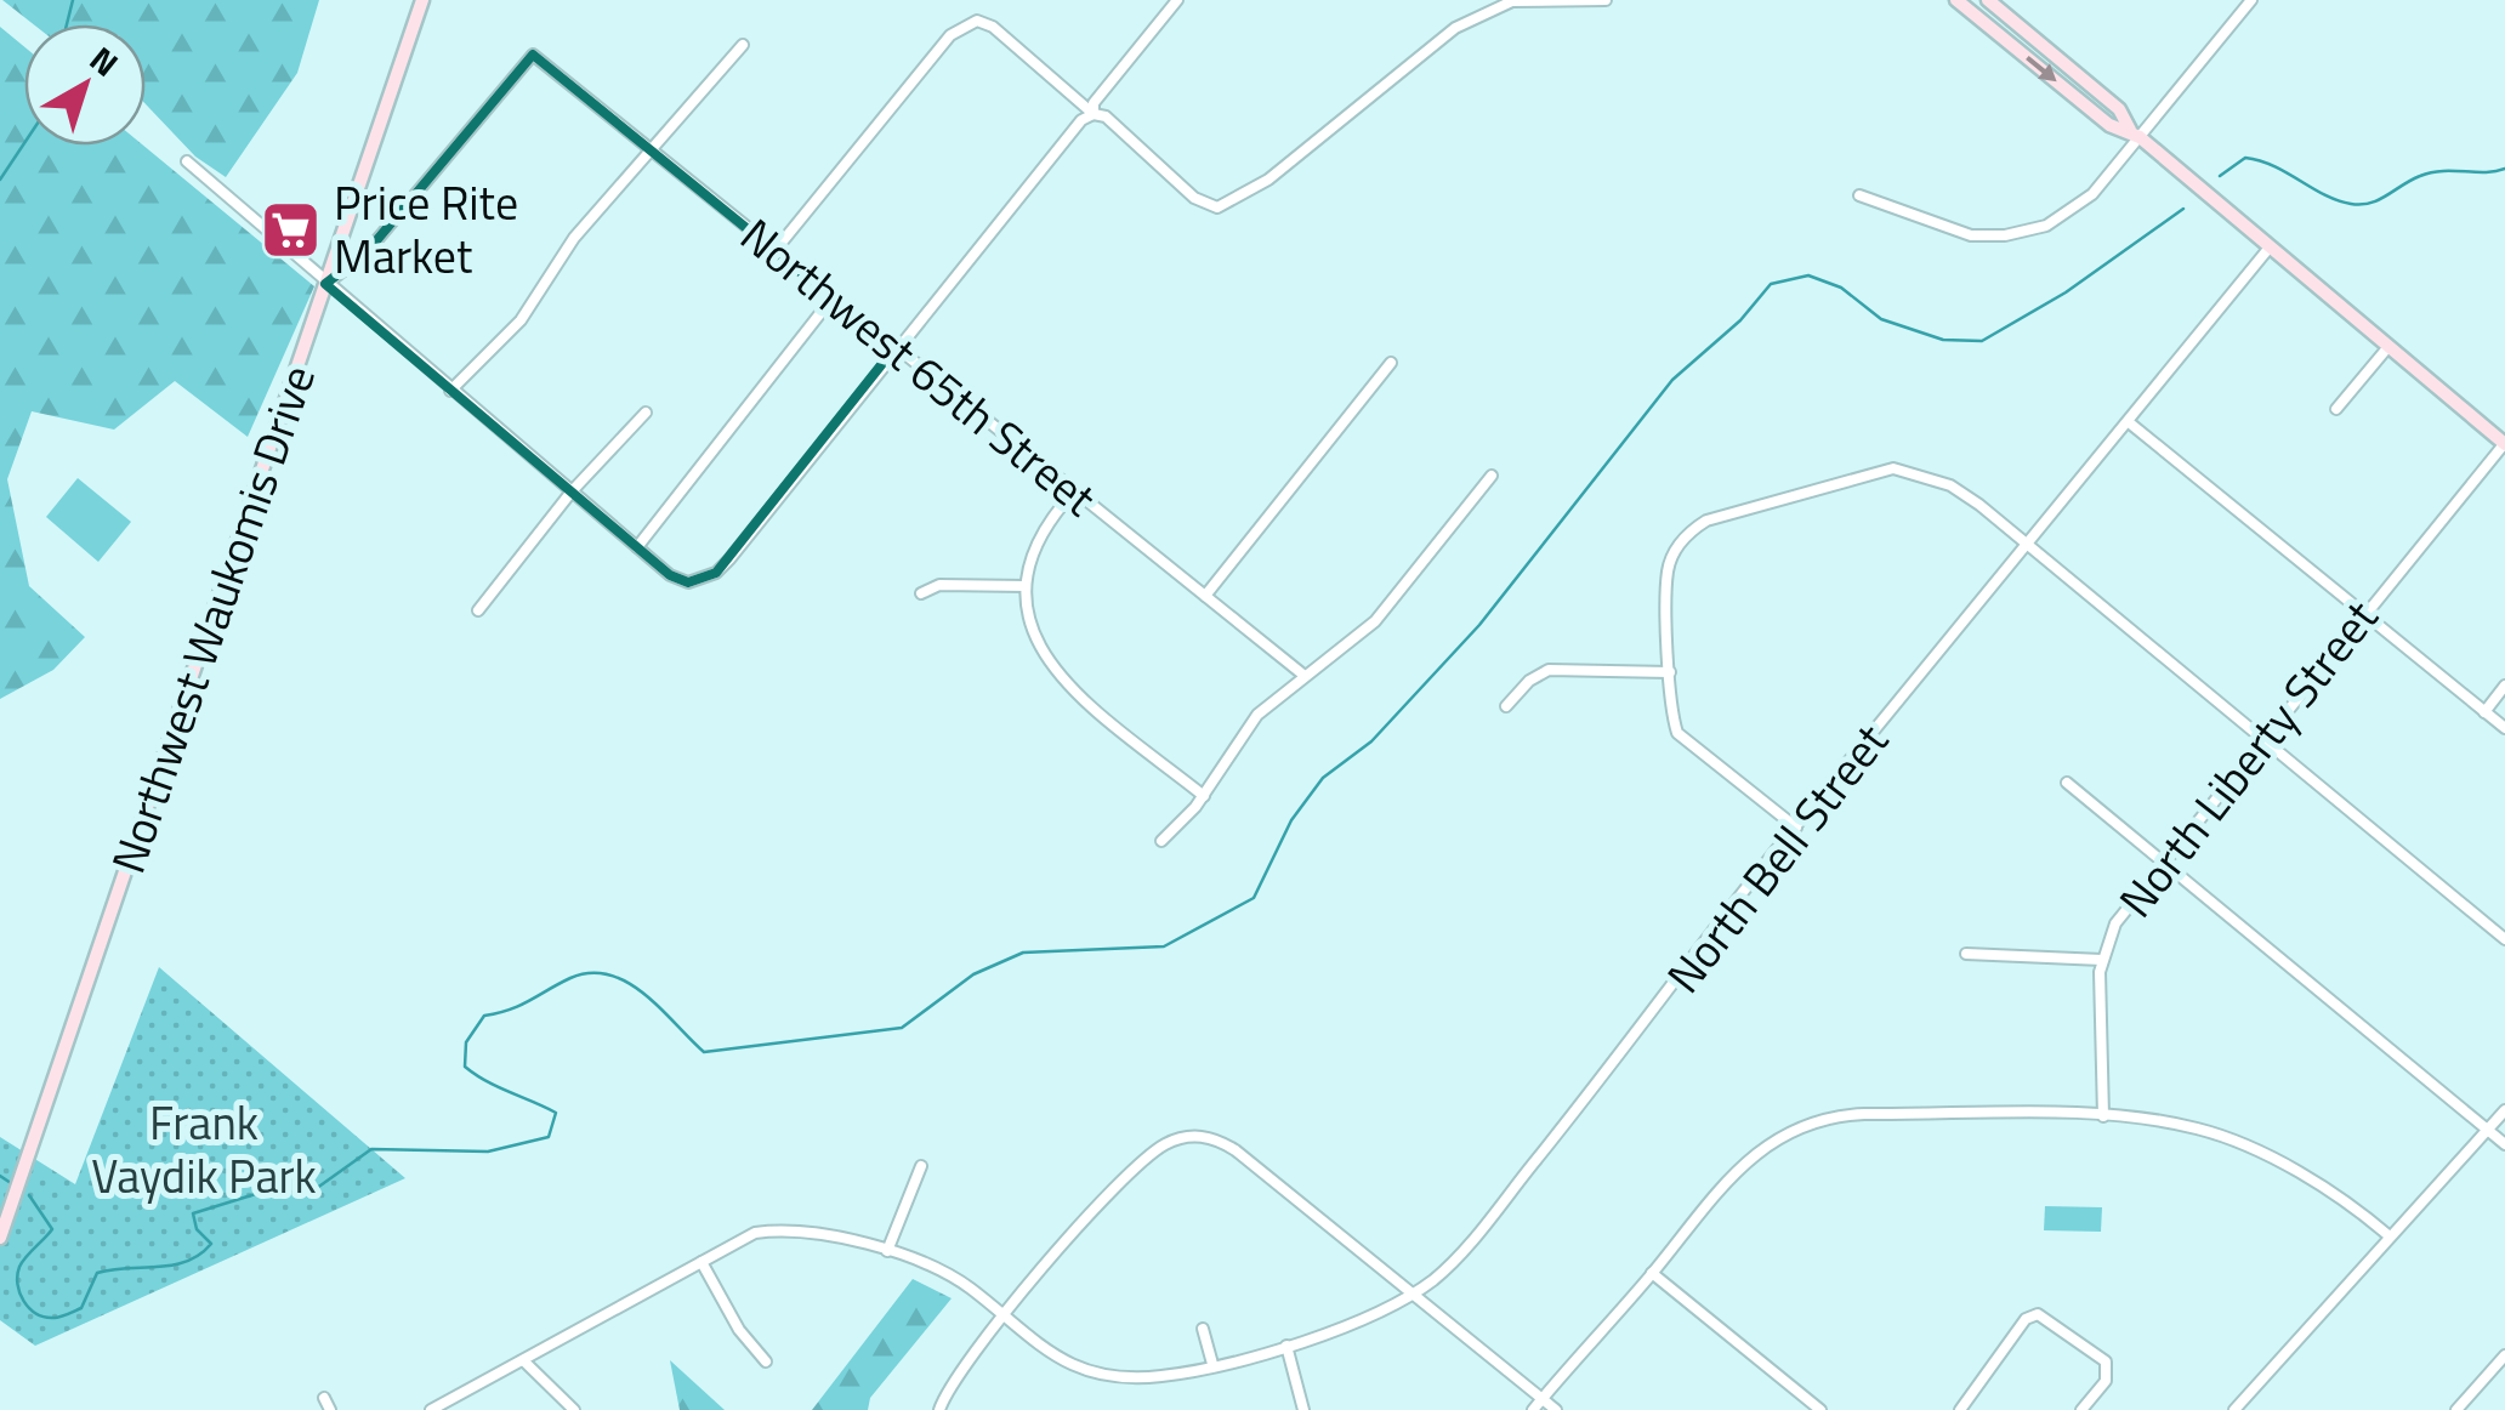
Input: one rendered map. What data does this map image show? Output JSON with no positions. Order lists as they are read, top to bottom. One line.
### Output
{"streets":{"main road":["Northwest Waukomis Drive"],"street":["Northwest 65th Street","North Liberty Street","North Bell Street"]},"crossings":[["Northwest 65th Street","Northwest Waukomis Drive"]],"parks":["Frank Vaydik Park"],"places":{"supermarket":["Price Rite Market"]},"north":"top right"}
